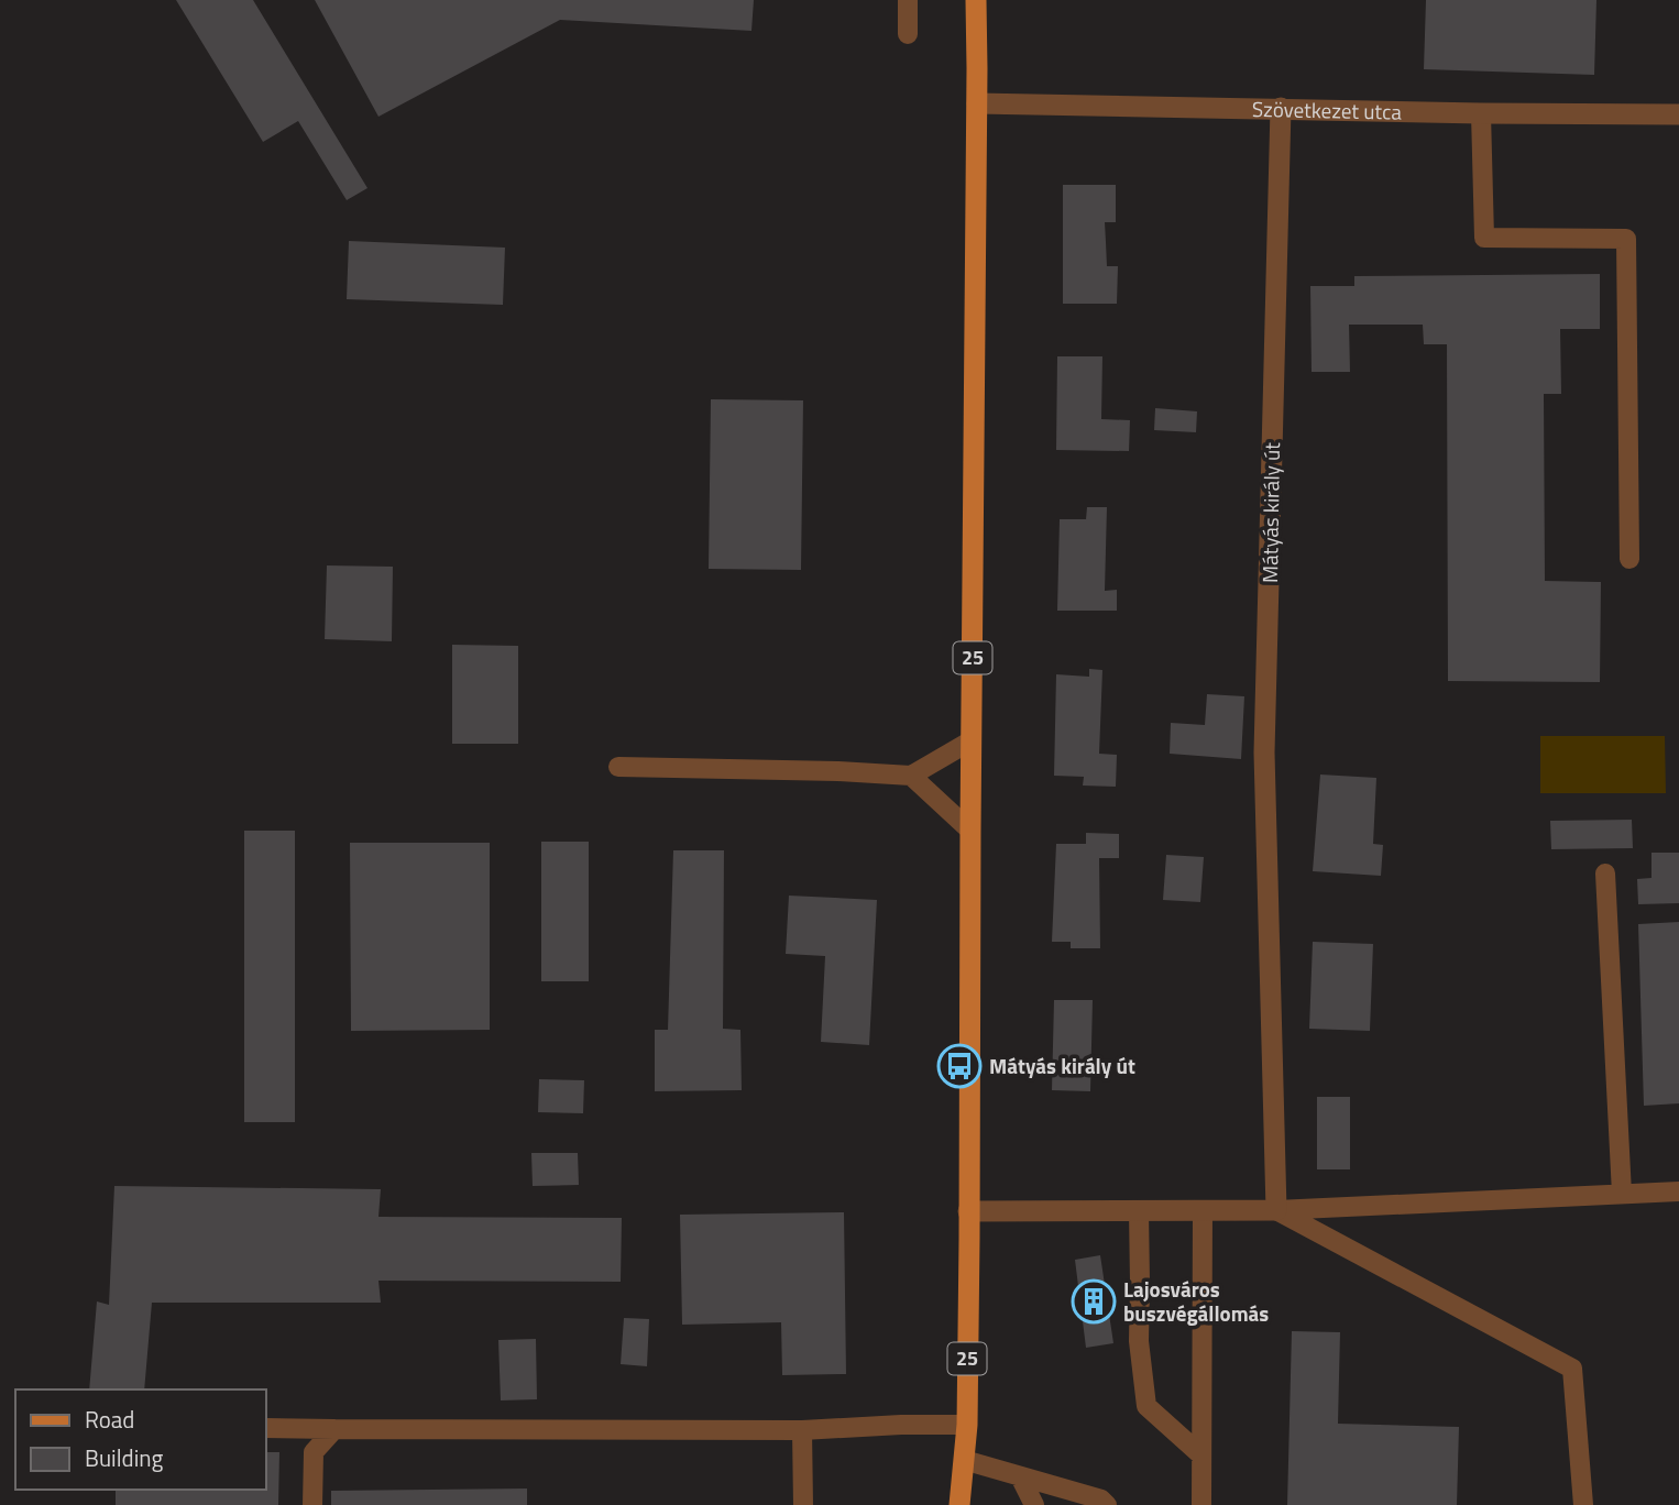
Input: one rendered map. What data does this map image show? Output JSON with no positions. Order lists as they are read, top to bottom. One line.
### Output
{"streets":{"main road":["25"],"street":["Szövetkezet utca","Mátyás király út"]},"crossings":[["Szövetkezet utca","Mátyás király út"],["Szövetkezet utca","25"]],"places":{"bus stop":["Mátyás király út"],"building":["Lajosváros buszvégállomás"]},"legend":["Road","Building"]}
